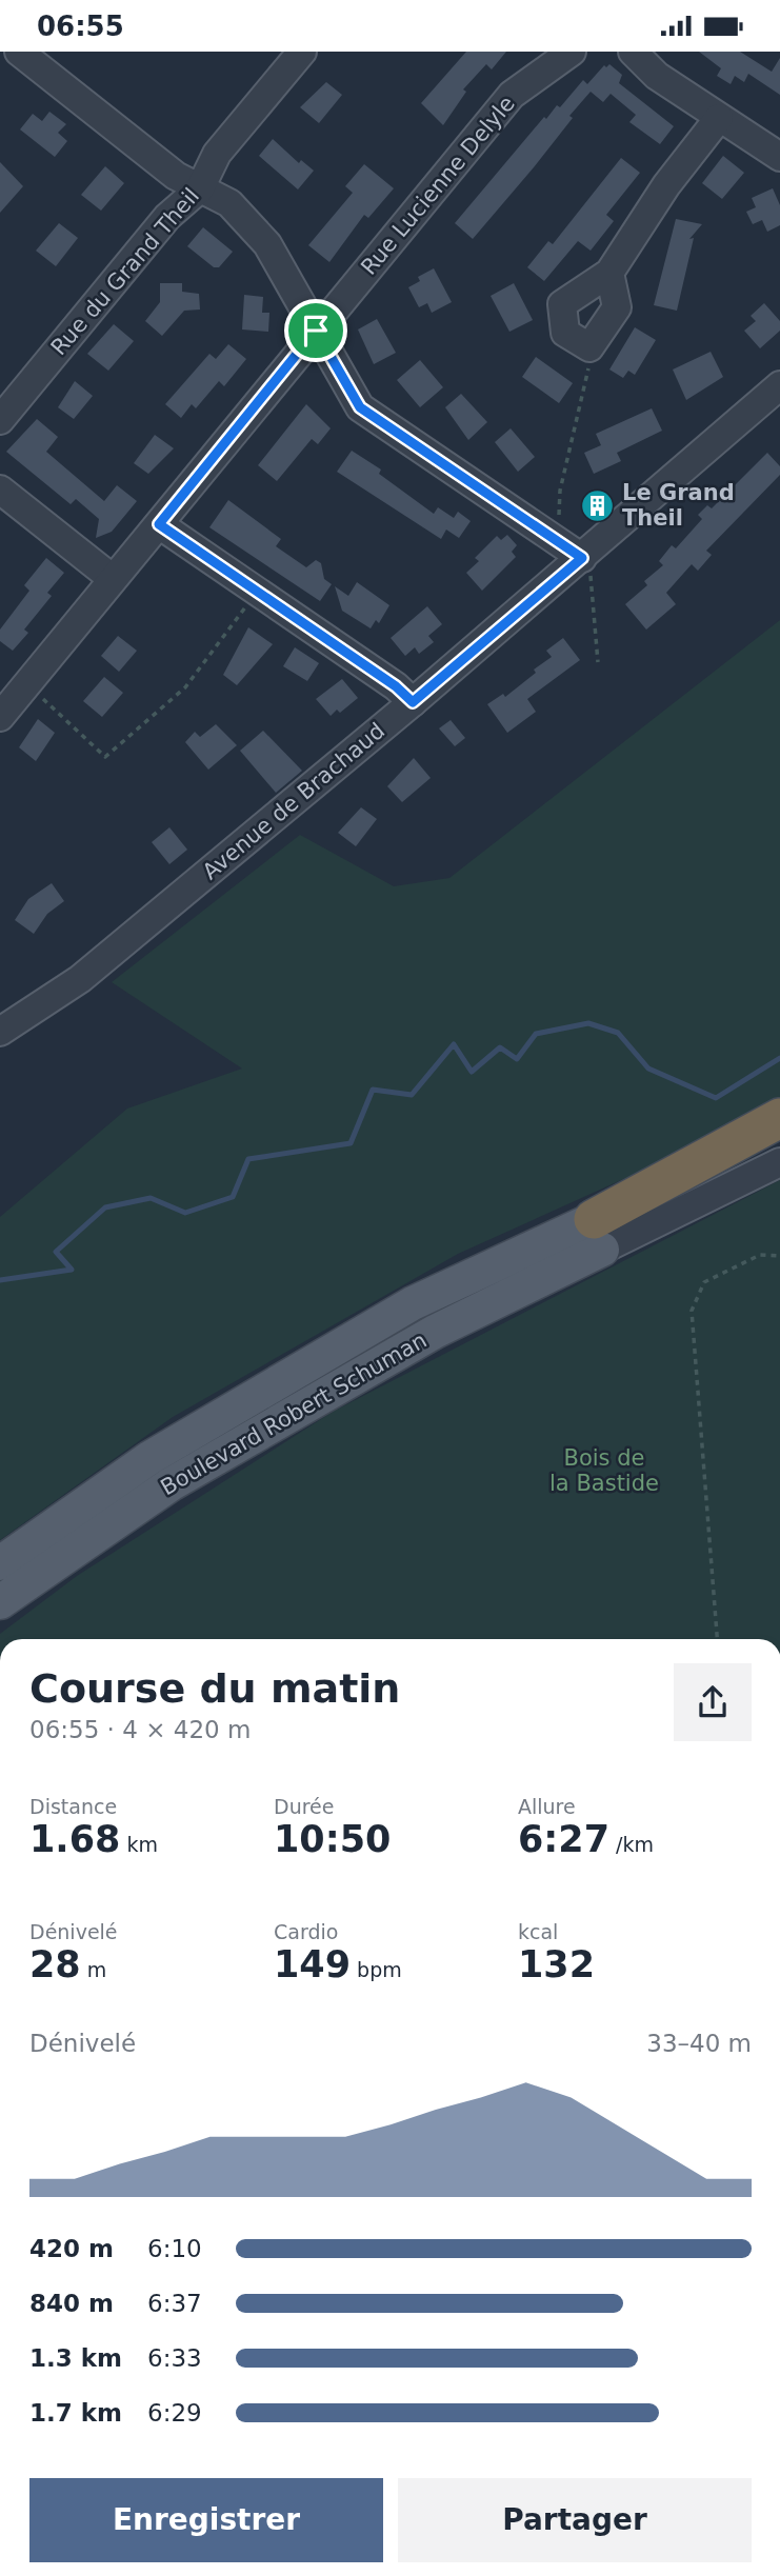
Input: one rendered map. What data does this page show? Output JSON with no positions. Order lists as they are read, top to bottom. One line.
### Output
{"streets":{"main road":["Boulevard Robert Schuman"],"street":["Rue Lucienne Delyle","Rue du Grand Theil","Avenue de Brachaud"]},"parks":["Bois de la Bastide"],"places":{"building":["Le Grand Theil"]},"page":{"status":"06:55","heading":["Course du matin","06:55 · 4 × 420 m"],"stats":[["Distance","1.68 km"],["Durée","10:50"],["Allure","6:27 /km"],["Dénivelé","28 m"],["Cardio","149 bpm"],["kcal","132"]],"chart":["Dénivelé","33–40 m"],"list":[{"name":"420 m","note":"6:10"},{"name":"840 m","note":"6:37"},{"name":"1.3 km","note":"6:33"},{"name":"1.7 km","note":"6:29"}],"buttons":["Enregistrer","Partager"]}}
